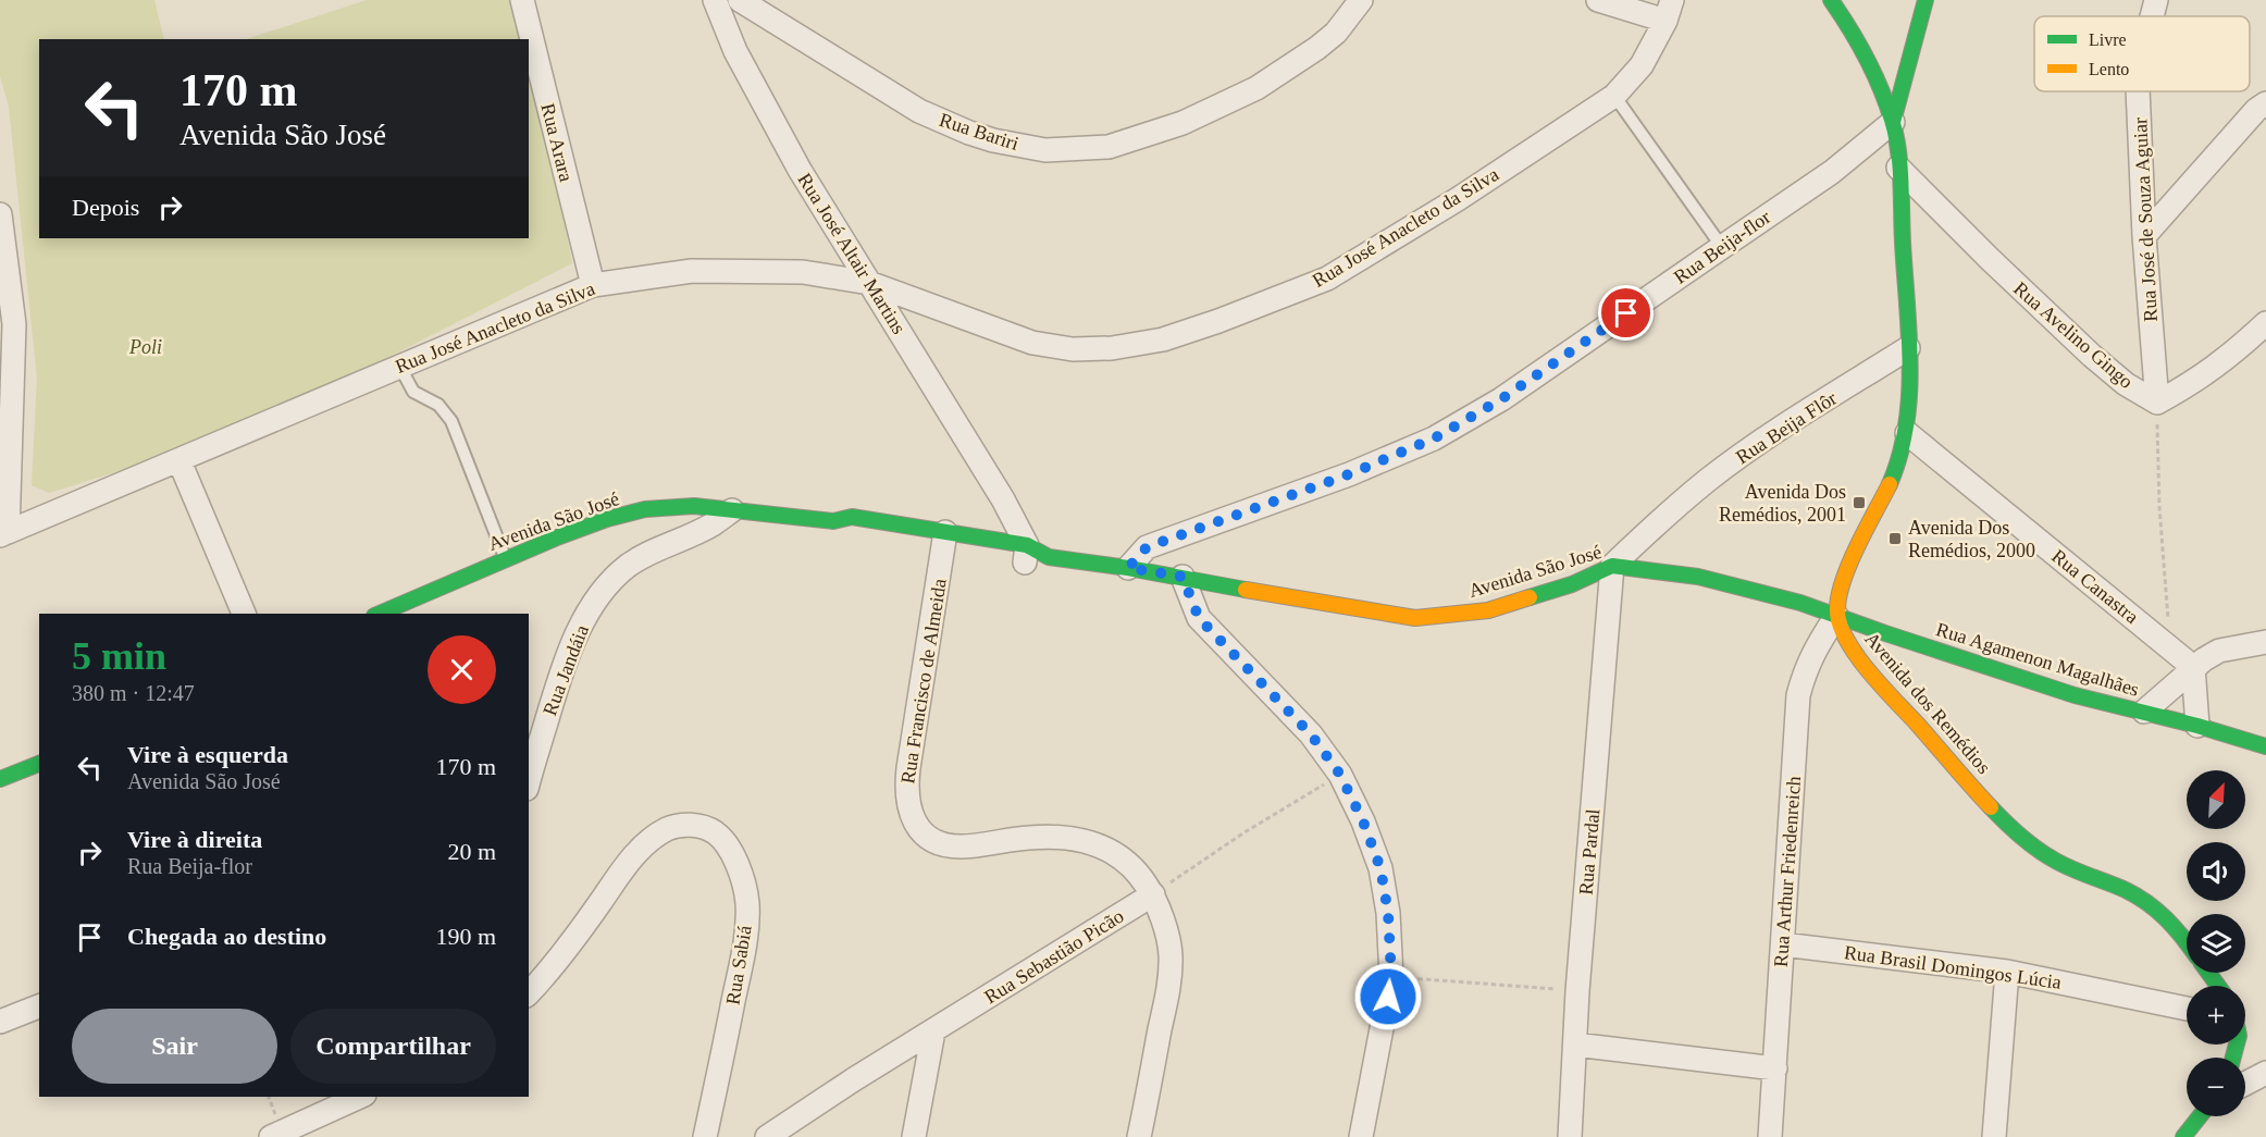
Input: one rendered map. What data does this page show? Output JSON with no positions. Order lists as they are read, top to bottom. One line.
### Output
{"streets":{"main road":["Avenida São José","Rua Agamenon Magalhães","Avenida dos Remédios"],"street":["Rua Bariri","Rua Arara","Rua José de Souza Aguiar","Rua José Anacleto da Silva","Rua Beija-flor","Rua José Altair Martins","Rua Avelino Gingo","Rua Beija Flôr","Rua Canastra","Rua Jandáia","Rua Francisco de Almeida","Rua Pardal","Rua Arthur Friedenreich","Rua Sebastião Picão","Rua Sabiá","Rua Brasil Domingos Lúcia"]},"crossings":[["Rua Arara","Rua José Anacleto da Silva"],["Rua José de Souza Aguiar","Rua Avelino Gingo"],["Rua José Anacleto da Silva","Rua José Altair Martins"],["Rua Beija-flor","Avenida São José"],["Rua José Altair Martins","Avenida São José"],["Rua Beija Flôr","Avenida São José"],["Rua Beija Flôr","Rua Pardal"],["Avenida São José","Rua Agamenon Magalhães"],["Avenida São José","Rua Jandáia"],["Avenida São José","Rua Francisco de Almeida"],["Avenida São José","Avenida dos Remédios"],["Avenida São José","Rua Pardal"],["Avenida São José","Rua Arthur Friedenreich"],["Rua Agamenon Magalhães","Avenida dos Remédios"],["Rua Agamenon Magalhães","Rua Arthur Friedenreich"],["Rua Francisco de Almeida","Rua Sebastião Picão"],["Avenida dos Remédios","Rua Arthur Friedenreich"],["Rua Arthur Friedenreich","Rua Brasil Domingos Lúcia"]],"parks":["Poli"],"places":{"transit":["Avenida Dos Remédios, 2001","Avenida Dos Remédios, 2000"]},"legend":["Livre","Lento"],"north":"top right","page":{"turn":["170 m","Avenida São José"],"then":"Depois","heading":["5 min","380 m · 12:47"],"list":[{"name":"Vire à esquerda","note":"Avenida São José","value":"170 m"},{"name":"Vire à direita","note":"Rua Beija-flor","value":"20 m"},{"name":"Chegada ao destino","value":"190 m"}],"map_buttons":["+","−"],"buttons":["Sair","Compartilhar"]}}
